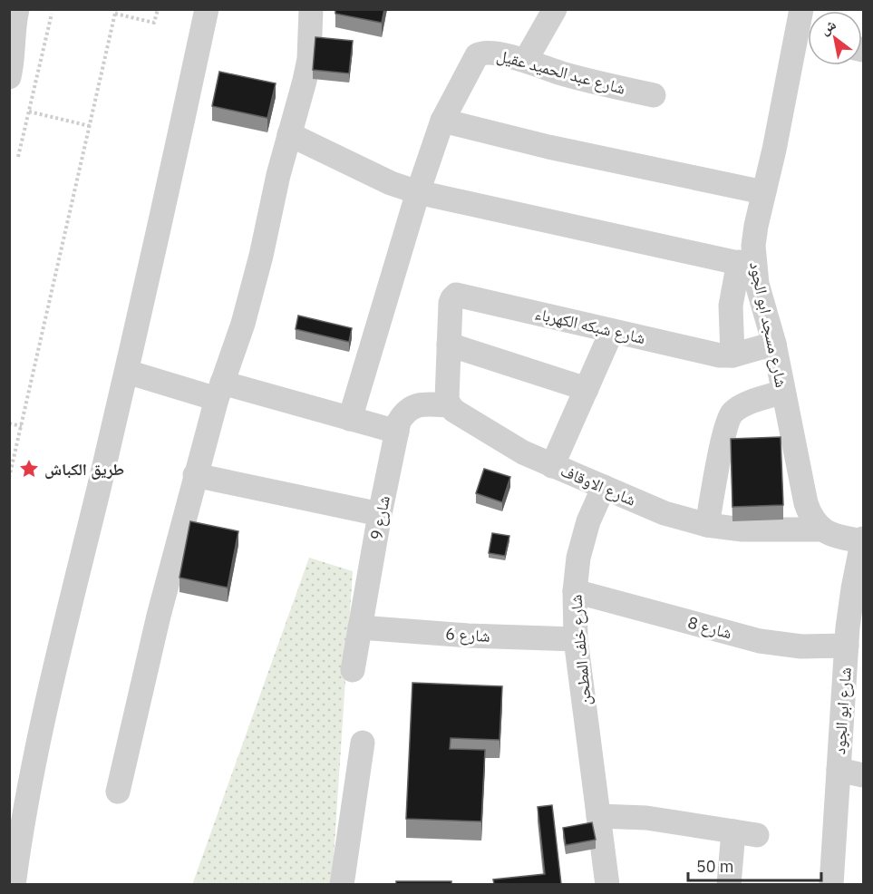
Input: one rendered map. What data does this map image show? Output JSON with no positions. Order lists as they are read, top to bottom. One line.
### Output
{"streets":{"street":["شارع عبد الحميد عقيل","شارع مسجد ابو الجود","شارع شبكه الكهرباء","شارع الاوقاف","شارع 9","شارع 8","شارع 6","شارع خلف المطحن","شارع ابو الجود"]},"crossings":[["شارع مسجد ابو الجود","شارع شبكه الكهرباء"],["شارع مسجد ابو الجود","شارع الاوقاف"],["شارع الاوقاف","شارع 9"],["شارع الاوقاف","شارع خلف المطحن"],["شارع 9","شارع 6"],["شارع 8","شارع خلف المطحن"],["شارع 8","شارع ابو الجود"],["شارع 6","شارع خلف المطحن"]],"places":{"place":["طريق الكباش"]},"scale_bar":"50 m","north":"top left"}
